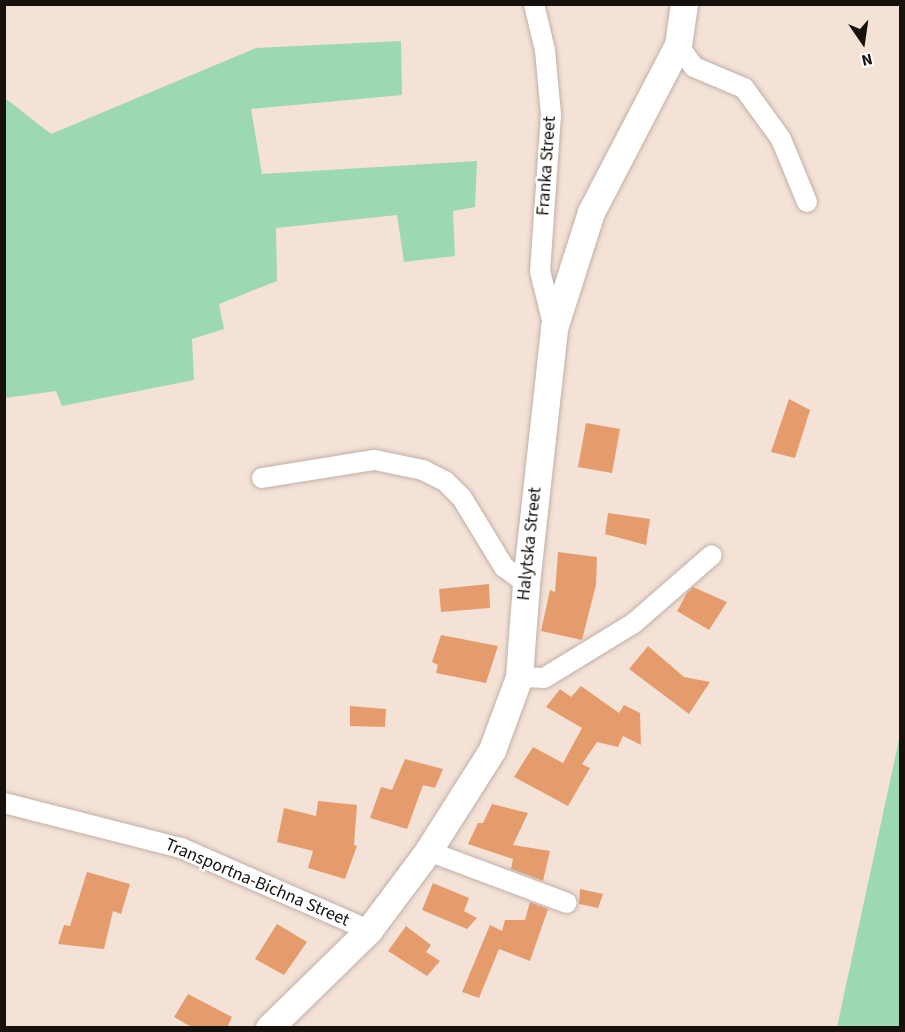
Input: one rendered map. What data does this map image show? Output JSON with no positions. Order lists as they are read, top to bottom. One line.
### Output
{"streets":{"main road":["Halytska Street"],"street":["Franka Street","Transportna-Bichna Street"]},"crossings":[["Franka Street","Halytska Street"],["Halytska Street","Transportna-Bichna Street"]],"north":"bottom"}
